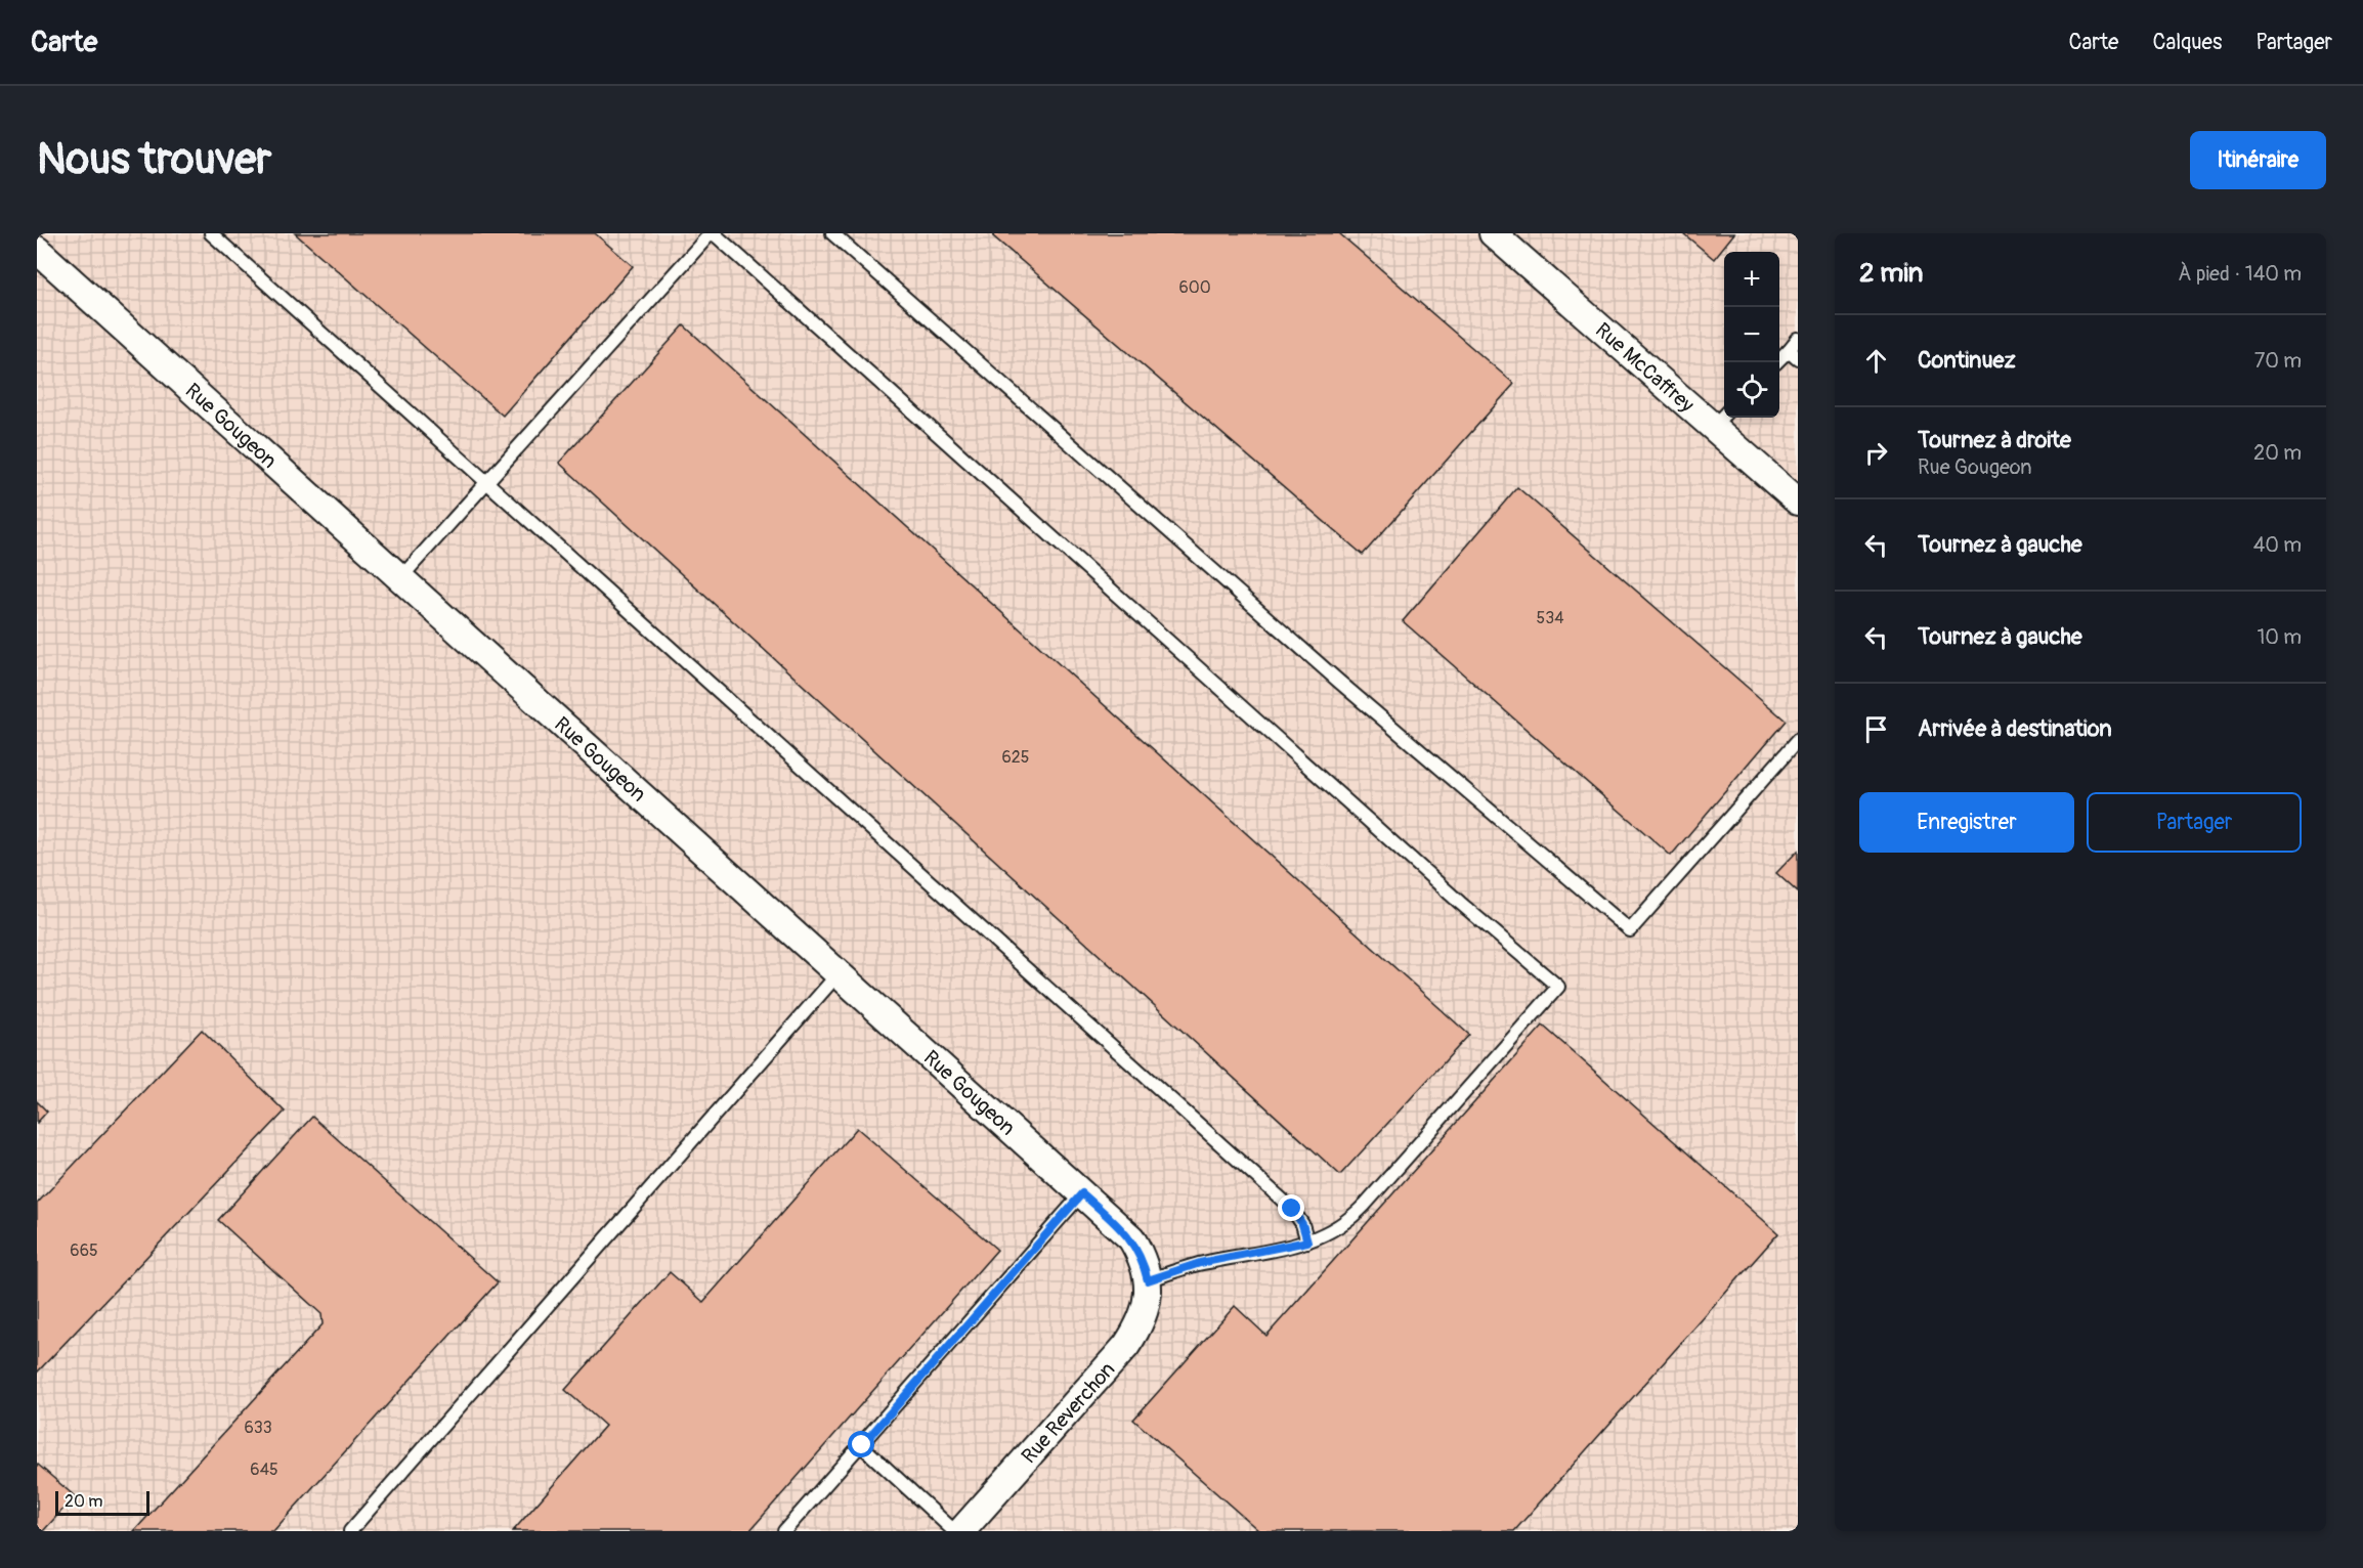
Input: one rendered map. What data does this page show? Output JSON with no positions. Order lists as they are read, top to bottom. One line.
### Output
{"streets":{"street":["Rue McCaffrey","Rue Gougeon","Rue Reverchon"]},"crossings":[["Rue Gougeon","Rue Reverchon"]],"house_numbers":["600","534","625","665","633","645"],"scale_bar":"20 m","page":{"header":"Carte","nav":["Carte","Calques","Partager"],"buttons":["Itinéraire",["Enregistrer","Partager"]],"title":"Nous trouver","heading":["2 min","À pied · 140 m"],"map_buttons":["+","−"],"list":[["Continuez","70 m"],["Tournez à droite","Rue Gougeon","20 m"],["Tournez à gauche","40 m"],["Tournez à gauche","10 m"],"Arrivée à destination"],"scale":"20 m"}}
